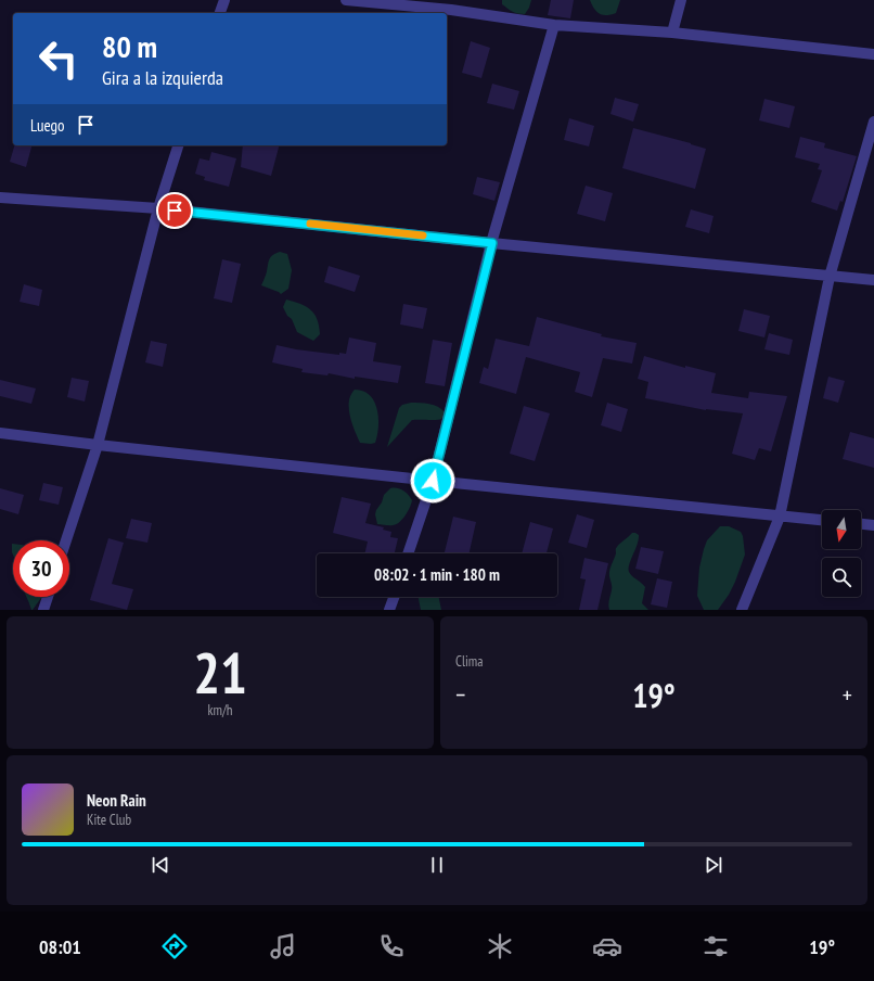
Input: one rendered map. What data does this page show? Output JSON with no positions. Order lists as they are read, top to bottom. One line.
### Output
{"north":"bottom","page":{"turn":["80 m","Gira a la izquierda"],"then":"Luego","limit":"30","trip":"08:02 · 1 min · 180 m","tile":[["21","km/h"],"Clima"],"heat":["−","19°","+"],"song":["Neon Rain","Kite Club"],"tabs":["08:01","19°"]}}
